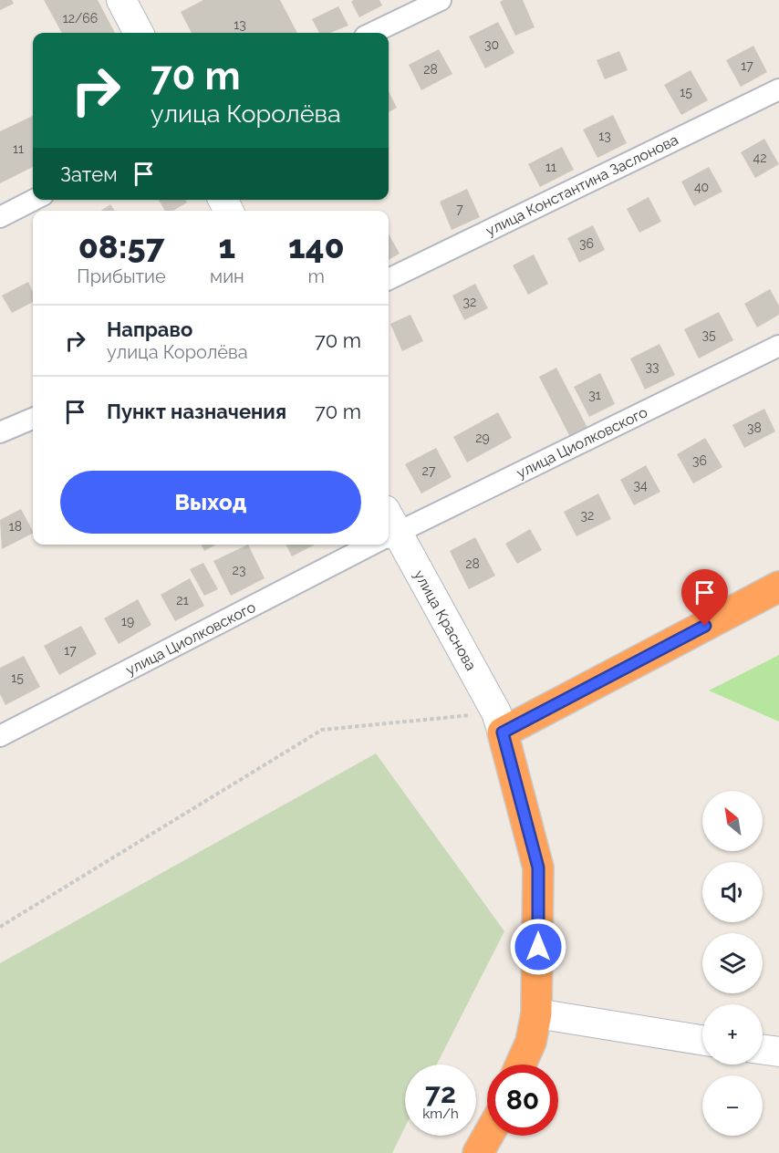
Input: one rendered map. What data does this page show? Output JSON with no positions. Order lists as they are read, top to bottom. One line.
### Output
{"streets":{"main road":["улица Краснова"],"street":["улица Константина Заслонова","улица Циолковского"]},"house_numbers":["12/66","13","30","17","28","15","13","11","42","11","40","7","36","32","35","33","31","38","29","36","27","34","32","18","28","23","21","19","17","15"],"north":"top left","page":{"turn":["70 m","улица Королёва"],"then":"Затем","eta":["08:57","Прибытие","1","мин","140","m"],"list":[{"name":"Направо","note":"улица Королёва","value":"70 m"},{"name":"Пункт назначения","value":"70 m"}],"buttons":"Выход","map_buttons":["+","−"],"speed":"72 km/h","limit":"80"}}
